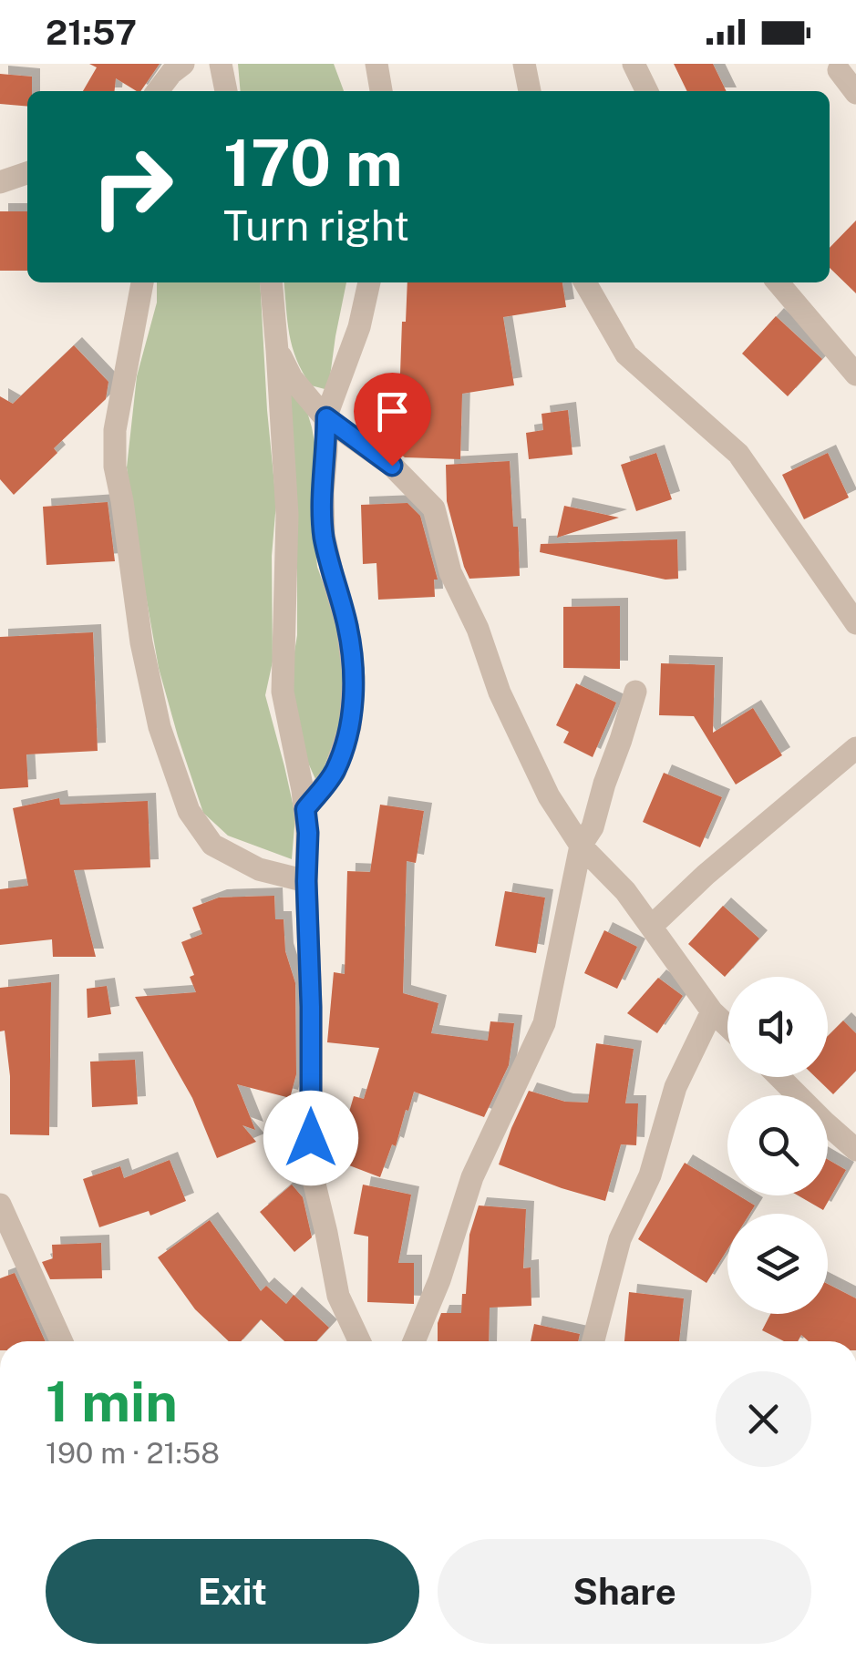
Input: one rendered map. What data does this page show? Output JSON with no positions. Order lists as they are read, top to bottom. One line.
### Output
{"page":{"status":"21:57","turn":["170 m","Turn right"],"heading":["1 min","190 m · 21:58"],"buttons":["Exit","Share"]}}
